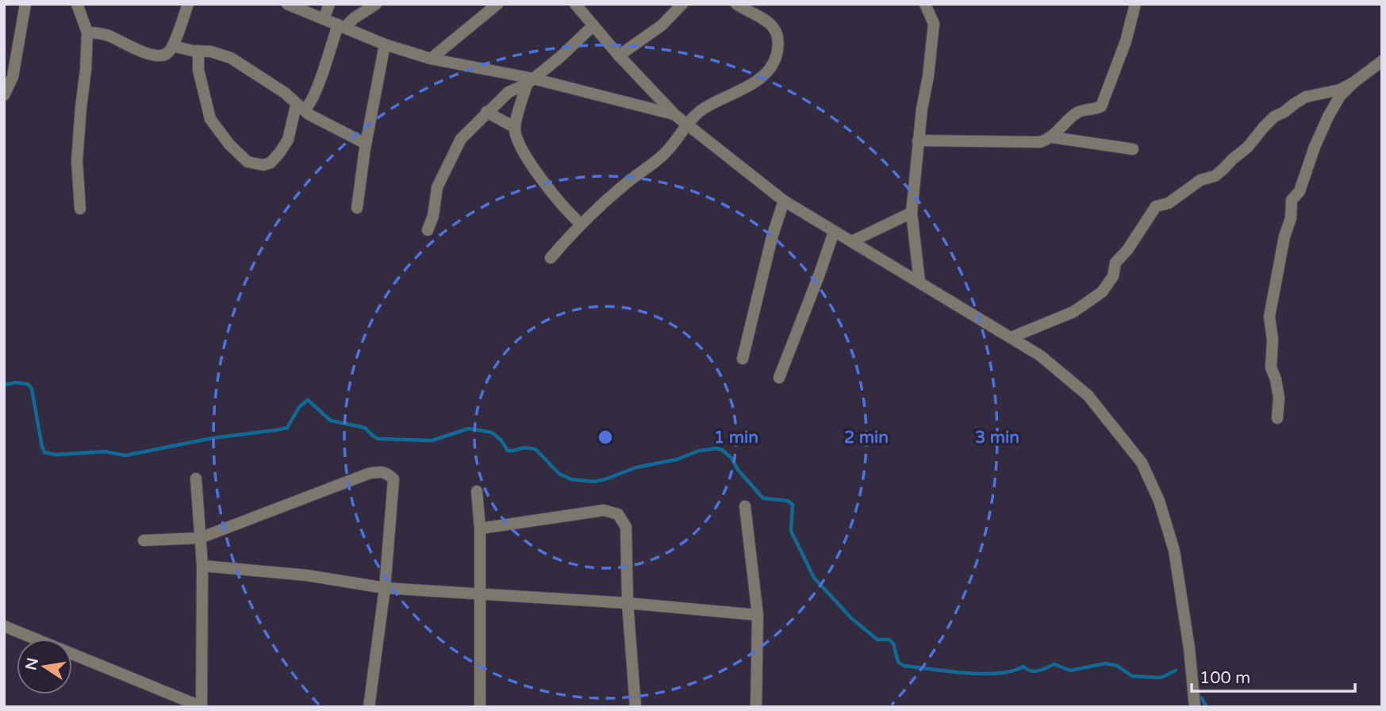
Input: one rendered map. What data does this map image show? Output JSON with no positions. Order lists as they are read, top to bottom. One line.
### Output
{"scale_bar":"100 m","north":"left","rings":["1 min","2 min","3 min"]}
